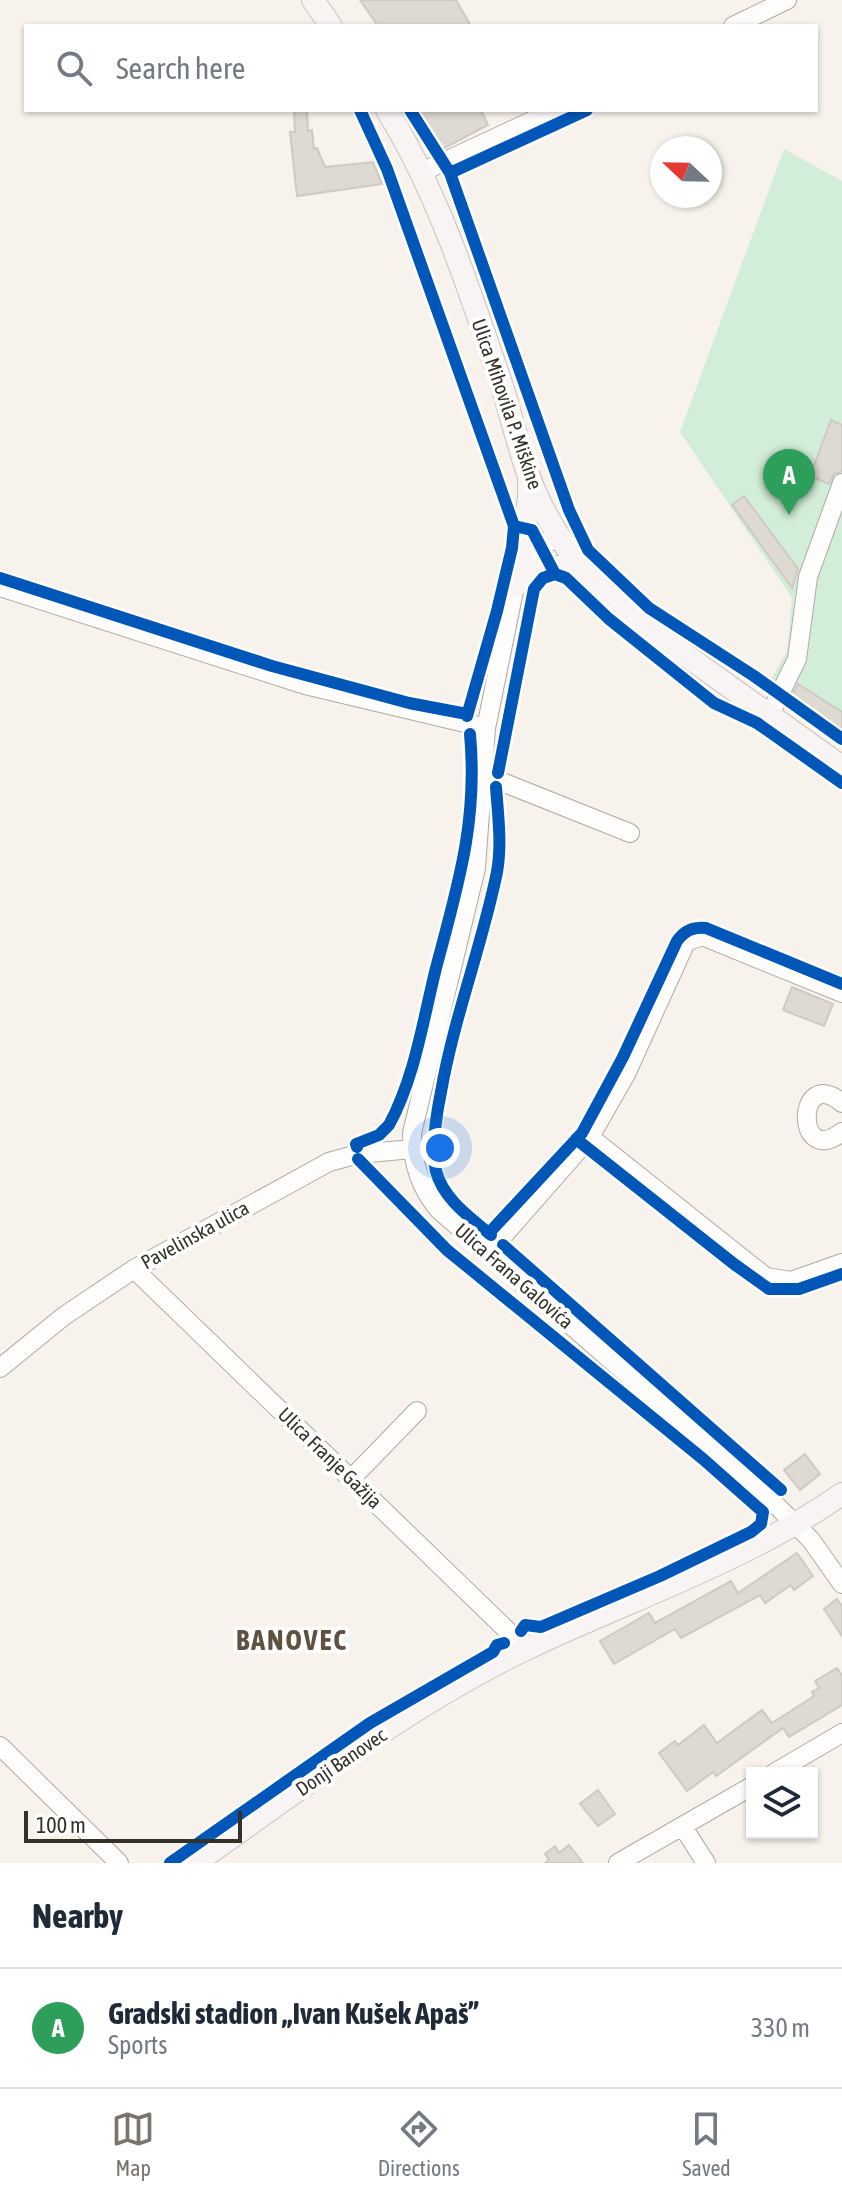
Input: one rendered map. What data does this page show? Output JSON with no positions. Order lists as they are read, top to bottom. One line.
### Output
{"streets":{"main road":["Ulica Mihovila P. Miškine","Donji Banovec"],"street":["Pavelinska ulica","Ulica Frana Galovića","Ulica Franje Gažija"]},"crossings":[["Ulica Mihovila P. Miškine","Ulica Frana Galovića"],["Pavelinska ulica","Ulica Frana Galovića"],["Pavelinska ulica","Ulica Franje Gažija"],["Ulica Frana Galovića","Donji Banovec"],["Ulica Franje Gažija","Donji Banovec"]],"districts":["BANOVEC"],"scale_bar":"100 m","north":"left","page":{"search":"Search here","pins":"A","scale":"100 m","heading":"Nearby","list":[{"mark":"A","name":"Gradski stadion „Ivan Kušek Apaš”","note":"Sports","value":"330 m"}],"nav":["Map","Directions","Saved"]}}
